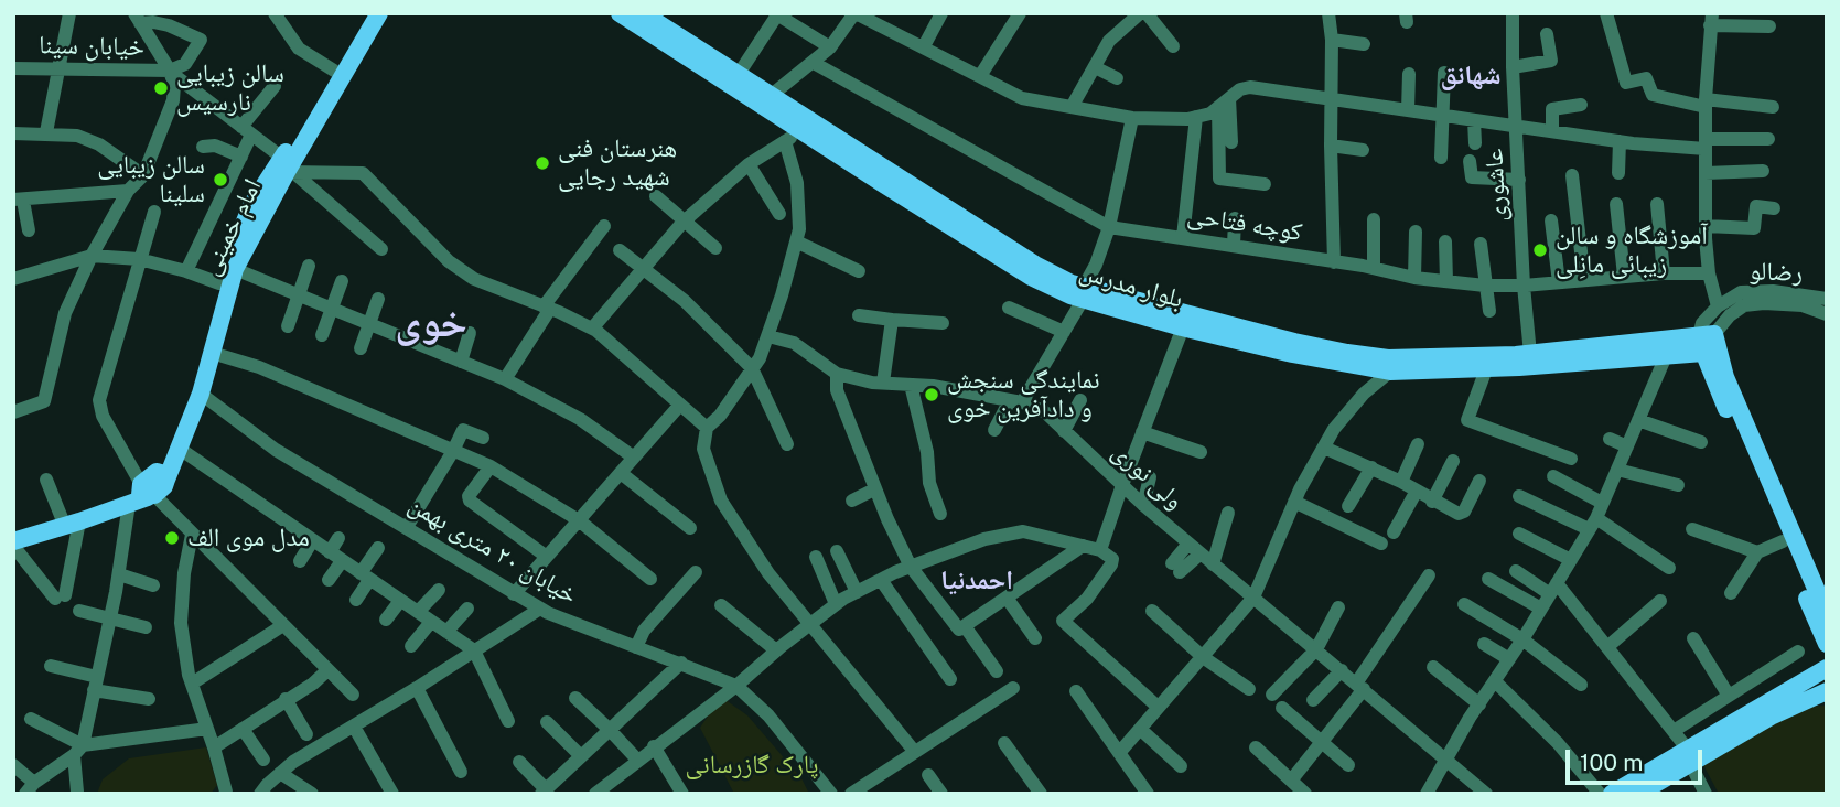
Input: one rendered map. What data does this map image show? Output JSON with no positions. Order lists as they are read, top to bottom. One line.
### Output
{"streets":{"main road":["امام خمینی","بلوار مدرس"],"street":["خیابان سینا","عاشوری","کوچه فتاحی","رضالو","ولی نوری","خیابان ۲۰ متری بهمن"]},"crossings":[["عاشوری","کوچه فتاحی"],["عاشوری","بلوار مدرس"],["امام خمینی","خیابان ۲۰ متری بهمن"],["رضالو","بلوار مدرس"]],"districts":["شهانق","خوی","احمدنیا"],"parks":["پارک گازرسانی"],"places":["سالن زیبایی نارسیس","هنرستان فنی شهید رجایی","سالن زیبایی سلینا","آموزشگاه و سالن زیبائی مانِلی","نمایندگی سنجش و دادآفرین خوی","مدل موی الف"],"scale_bar":"100 m"}
